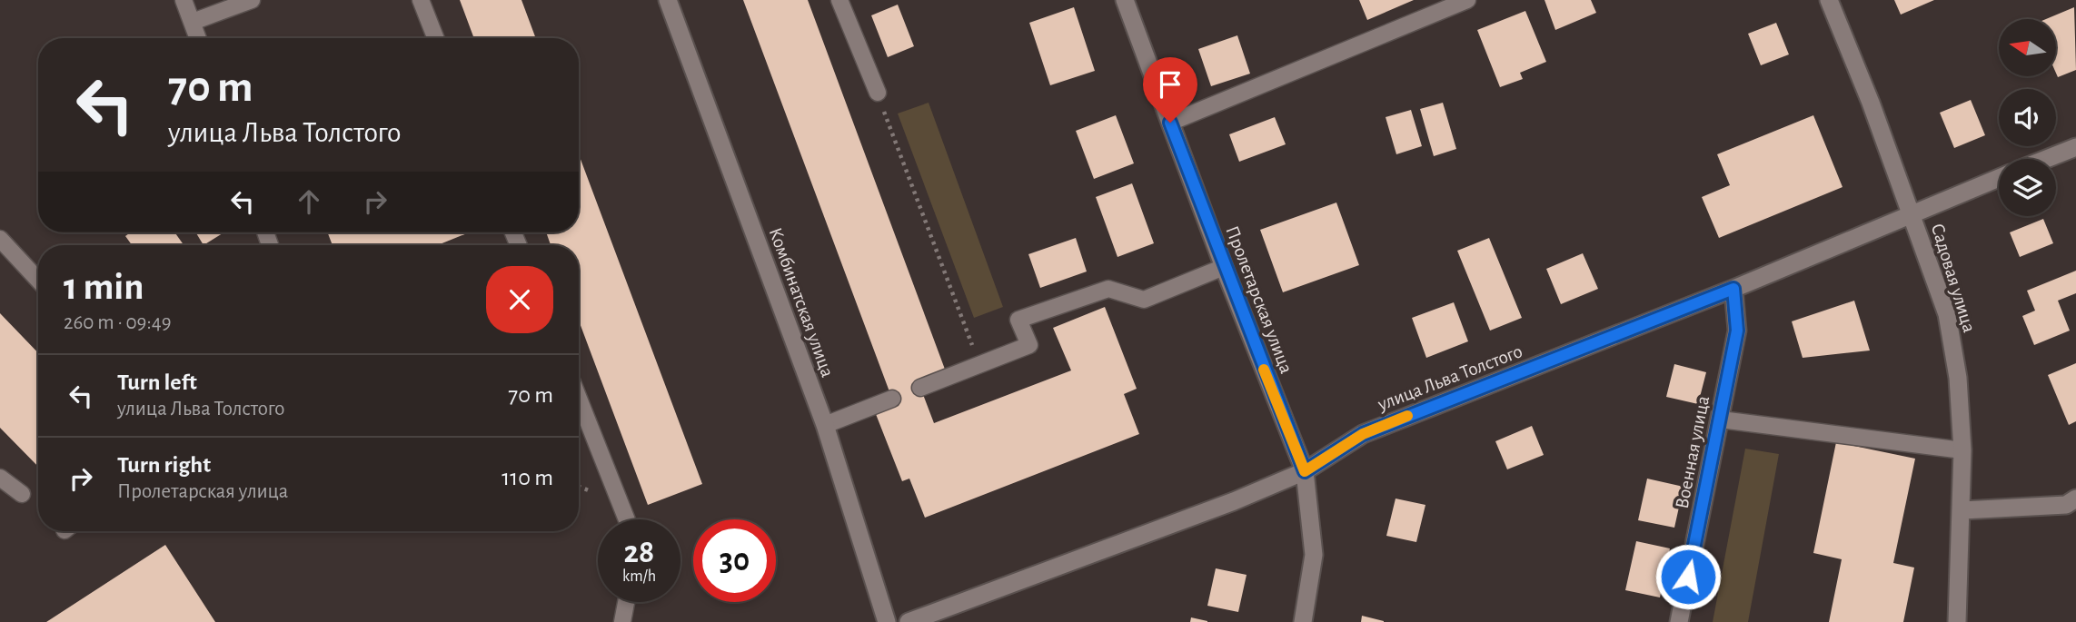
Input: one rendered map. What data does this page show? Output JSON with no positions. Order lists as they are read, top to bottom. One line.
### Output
{"streets":{"street":["Садовая улица","Пролетарская улица","Комбинатская улица","улица Льва Толстого","Военная улица"]},"crossings":[["Садовая улица","улица Льва Толстого"],["Пролетарская улица","улица Льва Толстого"],["улица Льва Толстого","Военная улица"]],"north":"left","page":{"turn":["70 m","улица Льва Толстого"],"heading":["1 min","260 m · 09:49"],"list":[{"name":"Turn left","note":"улица Льва Толстого","value":"70 m"},{"name":"Turn right","note":"Пролетарская улица","value":"110 m"}],"speed":"28 km/h","limit":"30"}}
